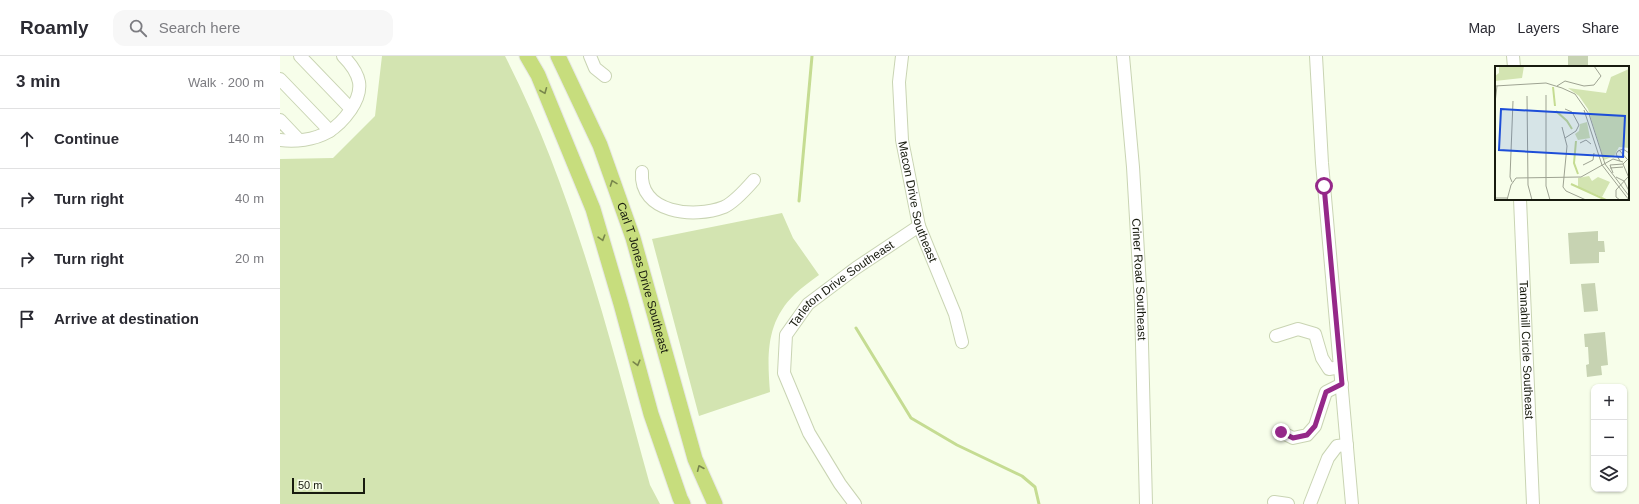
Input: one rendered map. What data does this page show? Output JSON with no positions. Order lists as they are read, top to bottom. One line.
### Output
{"streets":{"main road":["Carl T Jones Drive Southeast"],"street":["Macon Drive Southeast","Criner Road Southeast","Tarleton Drive Southeast","Tannahill Circle Southeast"]},"crossings":[["Macon Drive Southeast","Tarleton Drive Southeast"]],"scale_bar":"50 m","page":{"header":"Roamly","search":"Search here","nav":["Map","Layers","Share"],"heading":["3 min","Walk · 200 m"],"list":[["Continue","140 m"],["Turn right","40 m"],["Turn right","20 m"],"Arrive at destination"],"map_buttons":["+","−"],"scale":"50 m"}}
